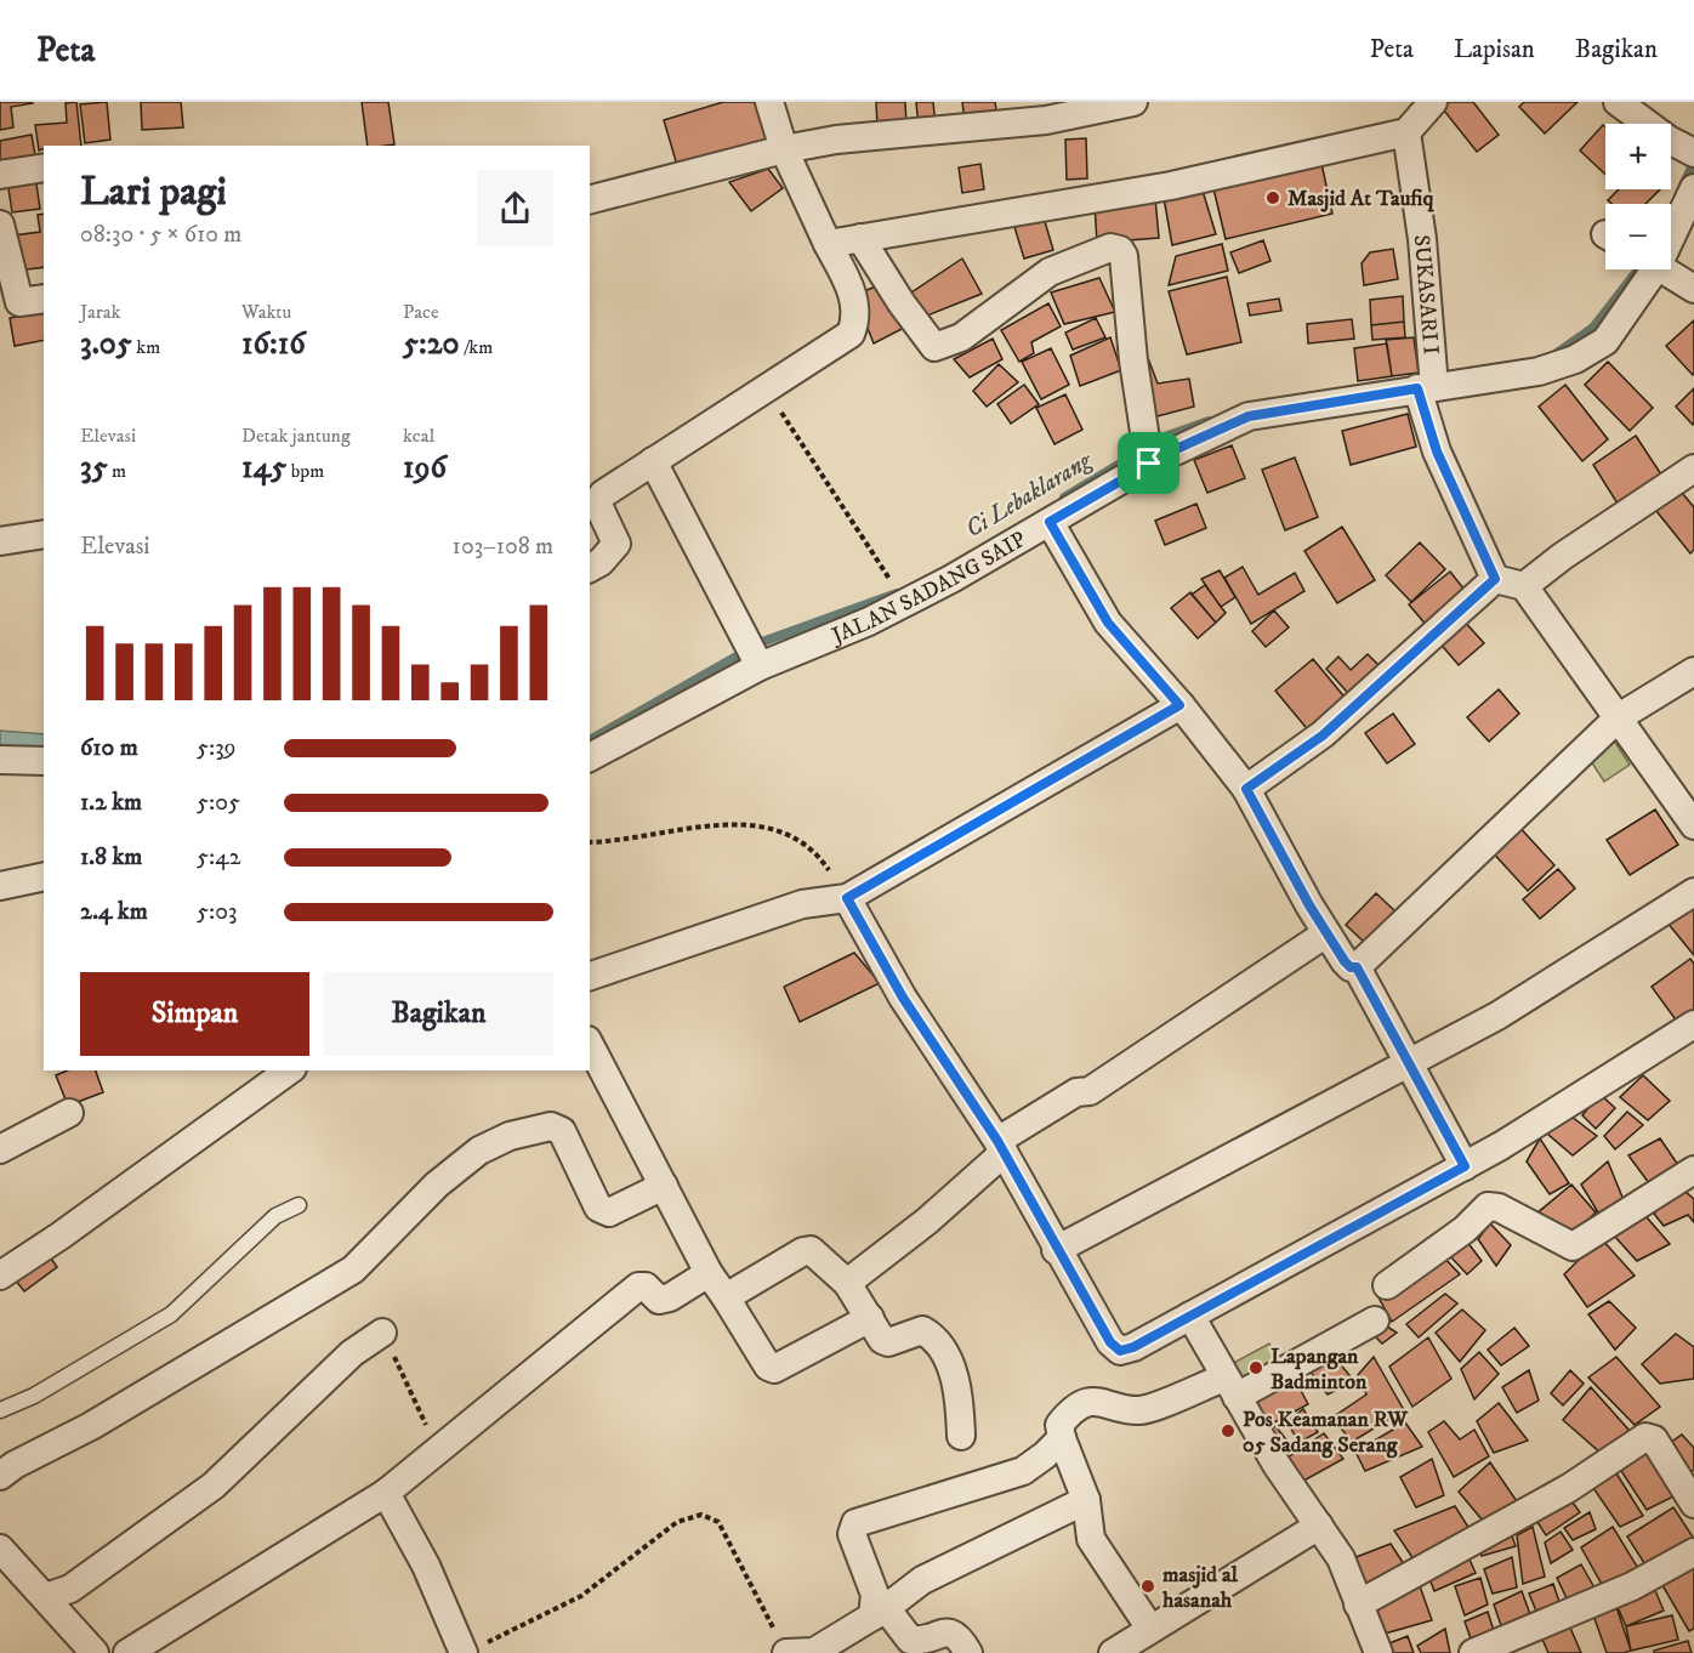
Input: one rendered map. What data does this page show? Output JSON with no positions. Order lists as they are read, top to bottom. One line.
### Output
{"streets":{"street":["SUKASARI I","JALAN SADANG SAIP"]},"crossings":[["SUKASARI I","JALAN SADANG SAIP"]],"water":["Ci Lebaklarang"],"places":["Masjid At Taufiq","Lapangan Badminton","Pos Keamanan RW 05 Sadang Serang","masjid al hasanah"],"page":{"header":"Peta","nav":["Peta","Lapisan","Bagikan"],"map_buttons":["+","−"],"heading":["Lari pagi","08:30 · 5 × 610 m"],"stats":[["Jarak","3.05 km"],["Waktu","16:16"],["Pace","5:20 /km"],["Elevasi","35 m"],["Detak jantung","145 bpm"],["kcal","196"]],"chart":["Elevasi","103–108 m"],"list":[{"name":"610 m","note":"5:39"},{"name":"1.2 km","note":"5:05"},{"name":"1.8 km","note":"5:42"},{"name":"2.4 km","note":"5:03"}],"buttons":["Simpan","Bagikan"]}}
